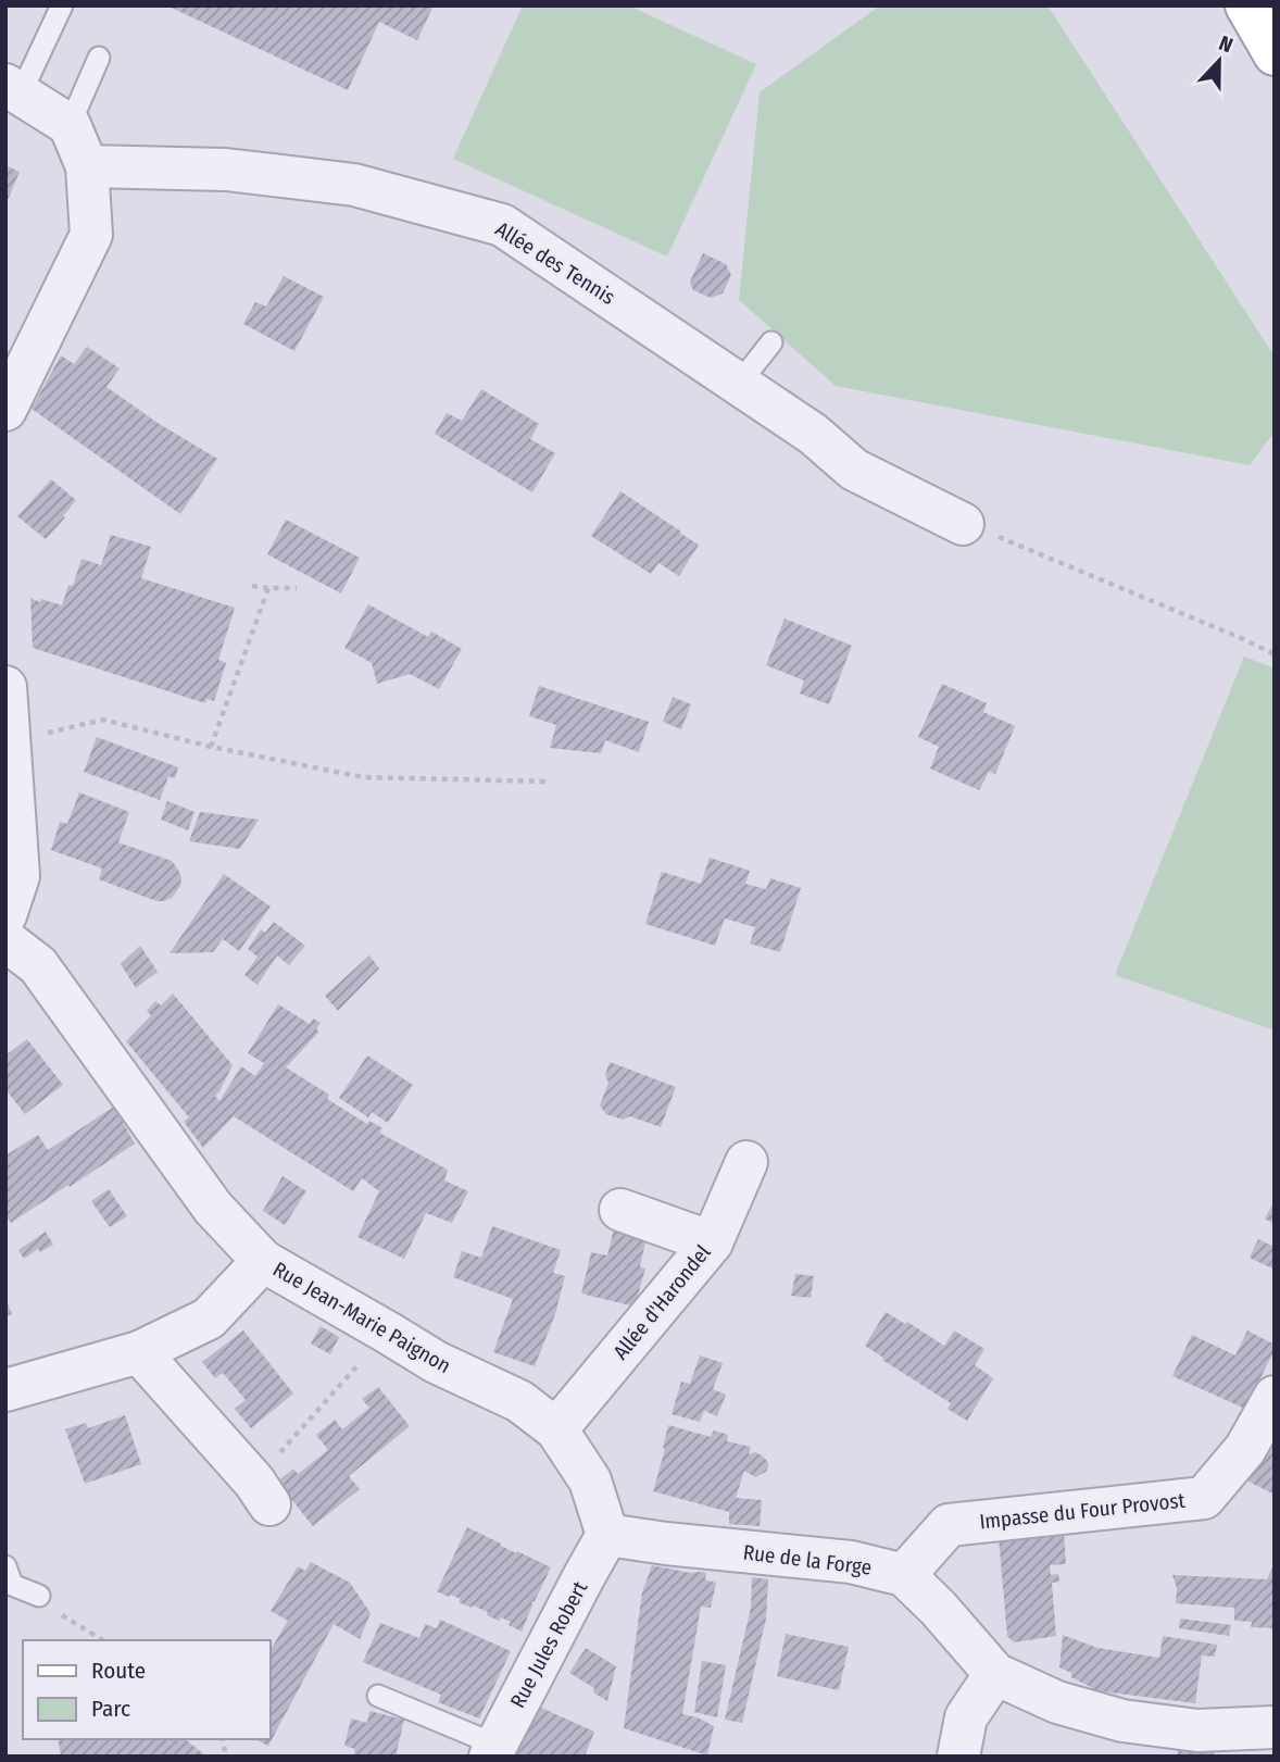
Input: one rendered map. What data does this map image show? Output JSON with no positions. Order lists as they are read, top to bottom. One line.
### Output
{"streets":{"street":["Allée des Tennis","Allée d'Harondel","Rue Jean-Marie Paignon","Impasse du Four Provost","Rue de la Forge","Rue Jules Robert"]},"crossings":[["Allée d'Harondel","Rue Jean-Marie Paignon"],["Rue Jean-Marie Paignon","Rue de la Forge"],["Rue Jean-Marie Paignon","Rue Jules Robert"],["Impasse du Four Provost","Rue de la Forge"],["Rue de la Forge","Rue Jules Robert"]],"legend":["Route","Parc"],"north":"top"}
